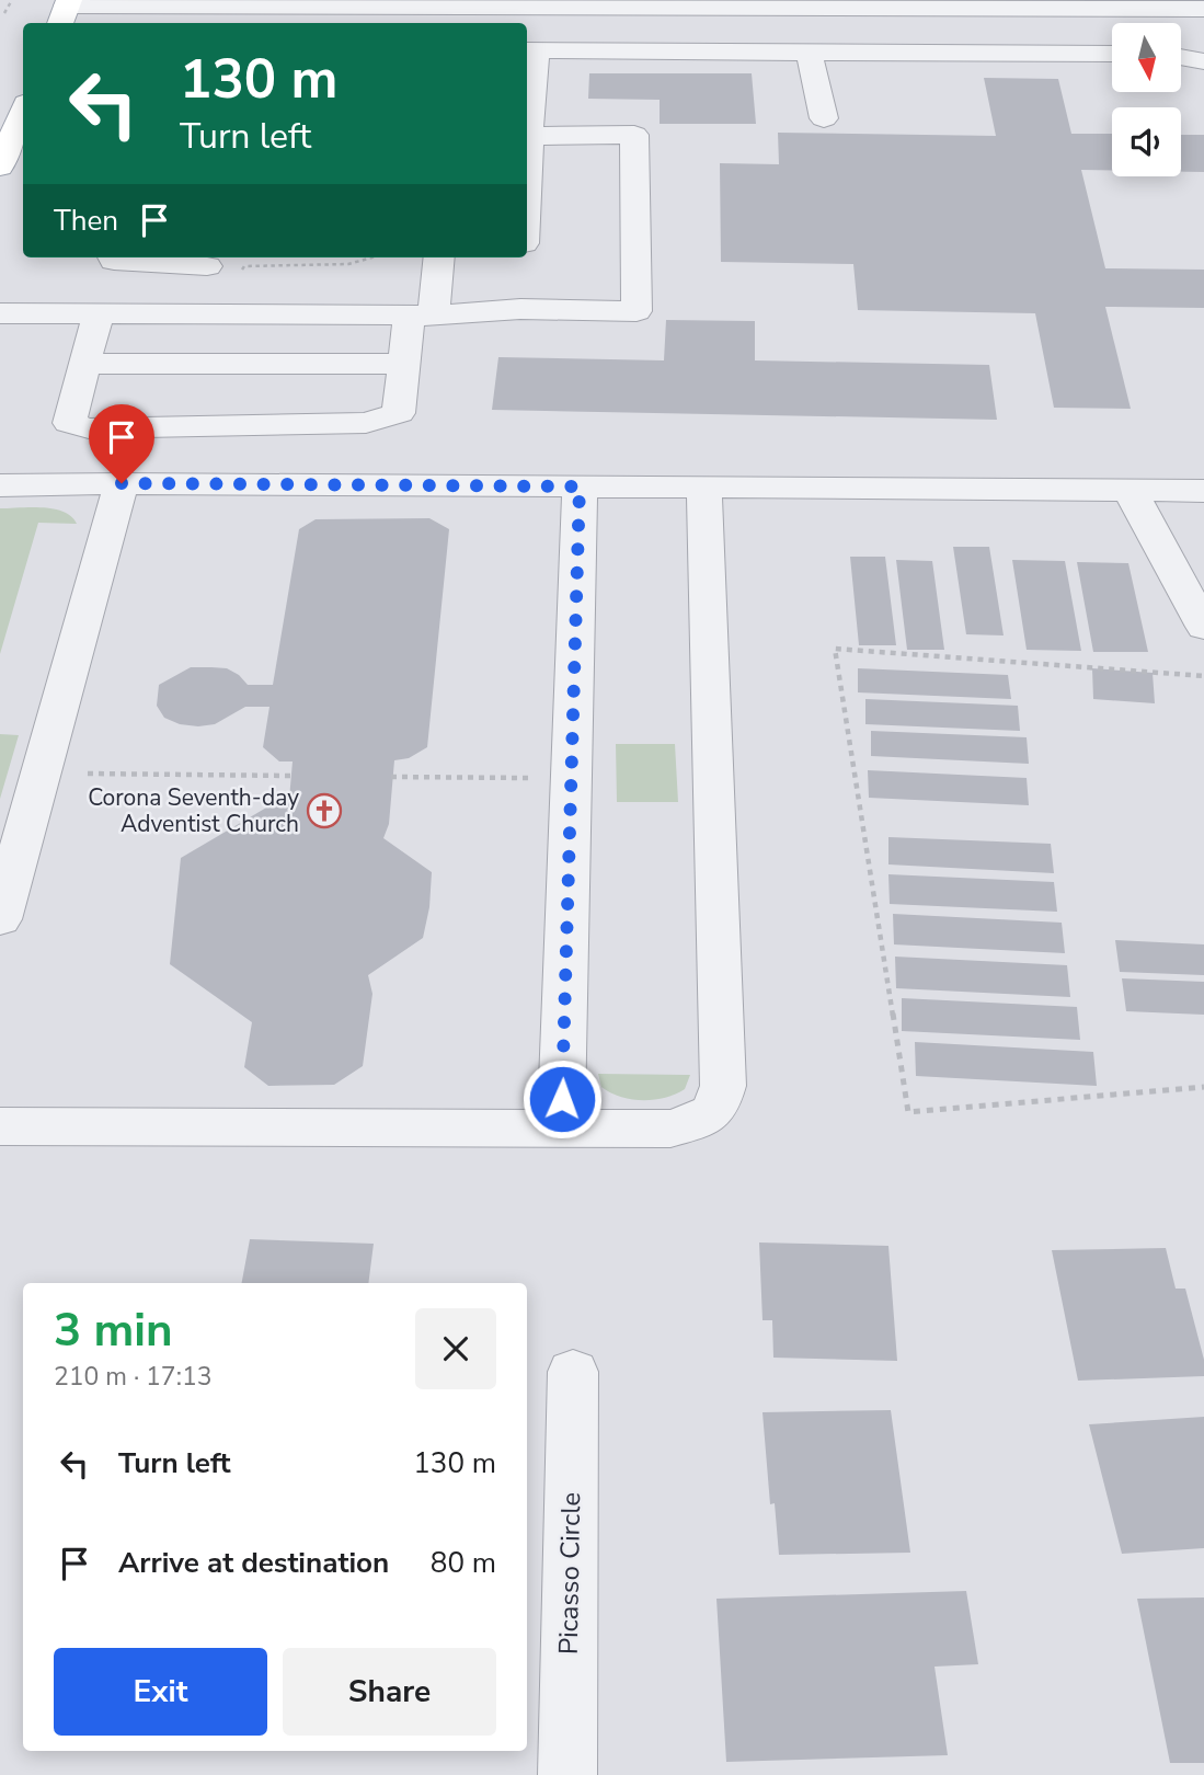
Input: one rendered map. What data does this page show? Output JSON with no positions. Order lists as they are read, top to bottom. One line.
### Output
{"streets":{"street":["Picasso Circle"]},"places":{"church":["Corona Seventh-day Adventist Church"]},"north":"bottom","page":{"turn":["130 m","Turn left"],"then":"Then","heading":["3 min","210 m · 17:13"],"list":[{"name":"Turn left","value":"130 m"},{"name":"Arrive at destination","value":"80 m"}],"buttons":["Exit","Share"]}}
